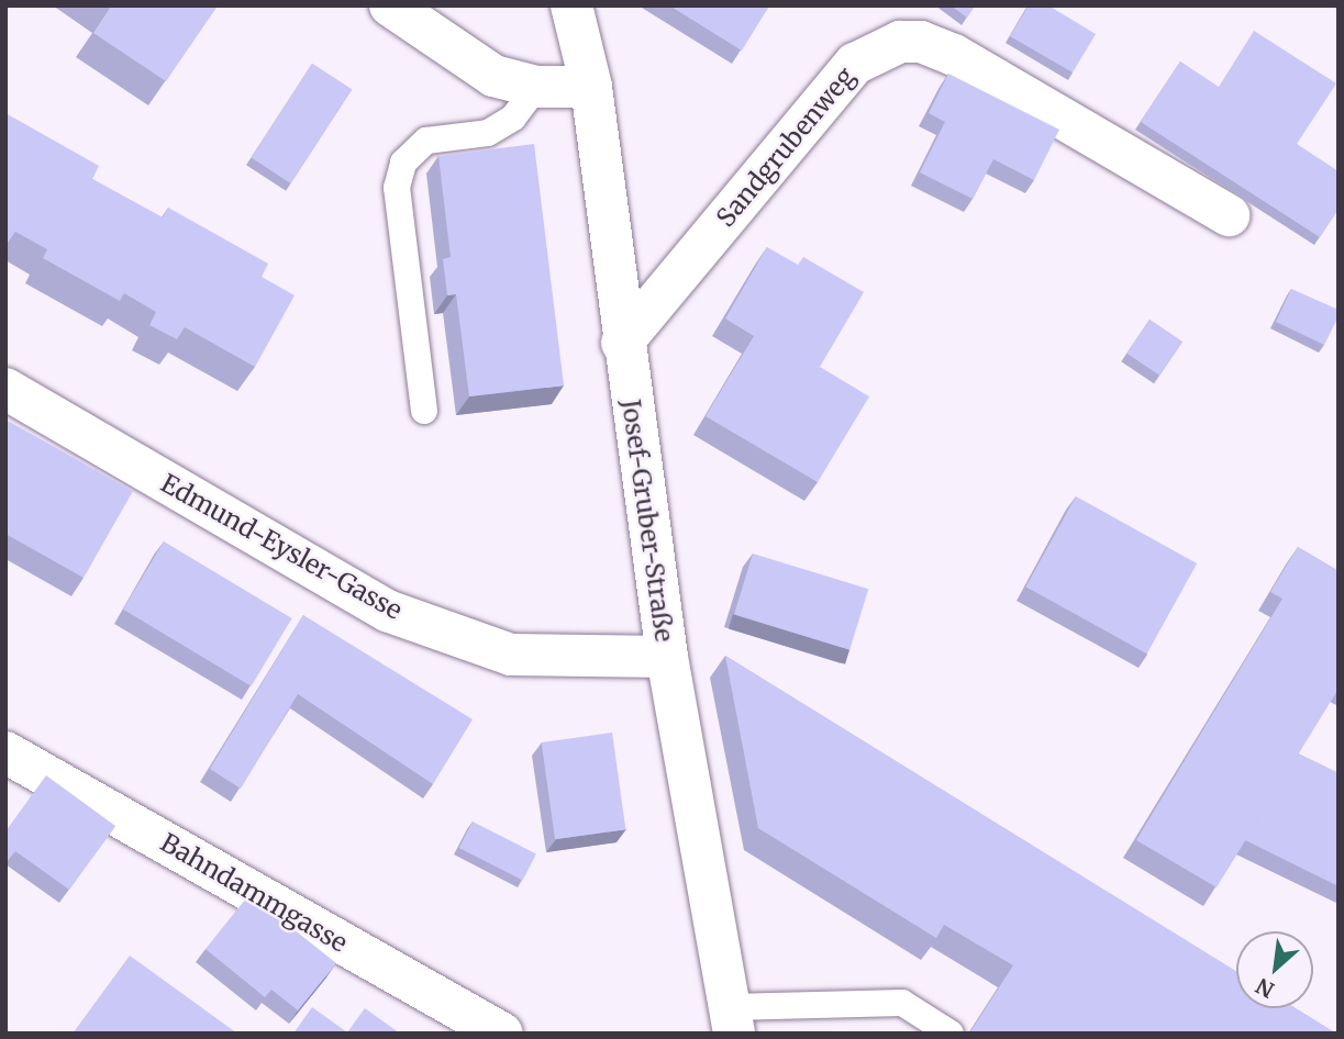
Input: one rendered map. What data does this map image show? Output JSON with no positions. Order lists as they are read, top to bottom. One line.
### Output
{"streets":{"street":["Sandgrubenweg","Josef-Gruber-Straße","Edmund-Eysler-Gasse","Bahndammgasse"]},"crossings":[["Sandgrubenweg","Josef-Gruber-Straße"],["Josef-Gruber-Straße","Edmund-Eysler-Gasse"]],"north":"bottom left"}
